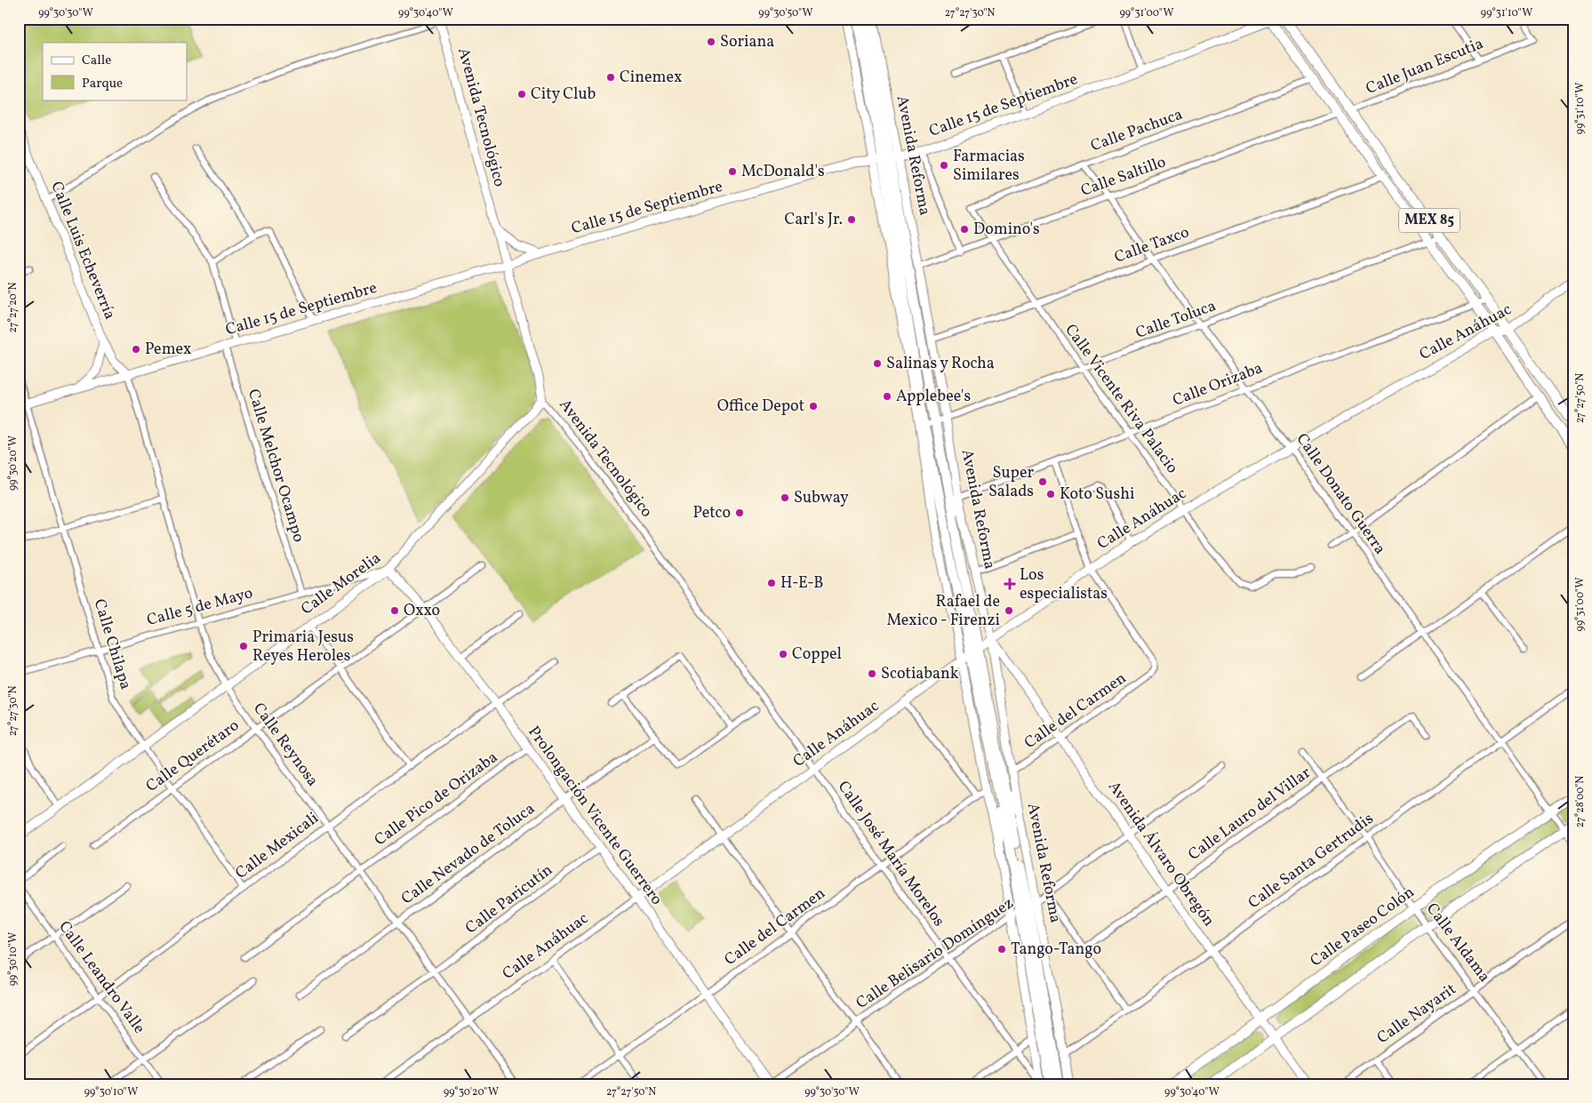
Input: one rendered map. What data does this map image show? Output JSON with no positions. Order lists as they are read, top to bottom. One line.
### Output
{"streets":{"main road":["Avenida Reforma","MEX 85","Calle Paseo Colón"],"street":["Calle Juan Escutia","Calle 15 de Septiembre","Avenida Tecnológico","Calle Pachuca","Calle Saltillo","Calle Taxco","Calle Luis Echeverría","Calle Toluca","Calle Anáhuac","Calle Orizaba","Calle Vicente Riva Palacio","Calle Melchor Ocampo","Calle Donato Guerra","Calle Morelia","Calle 5 de Mayo","Calle Chilapa","Calle del Carmen","Calle Reynosa","Calle Querétaro","Calle Pico de Orizaba","Calle Lauro del Villar","Prolongación Vicente Guerrero","Calle Mexicali","Calle Nevado de Toluca","Calle José María Morelos","Avenida Álvaro Obregón","Calle Santa Gertrudis","Calle Paricutín","Calle Aldama","Calle Belisario Domínguez","Calle Leandro Valle","Calle Nayarit"]},"crossings":[["Calle Juan Escutia","MEX 85"],["Calle 15 de Septiembre","Avenida Tecnológico"],["Calle 15 de Septiembre","Avenida Reforma"],["Calle 15 de Septiembre","MEX 85"],["Calle 15 de Septiembre","Calle Luis Echeverría"],["Calle 15 de Septiembre","Calle Melchor Ocampo"],["Calle 15 de Septiembre","Calle Chilapa"],["Calle 15 de Septiembre","Calle Reynosa"],["Avenida Tecnológico","Calle Anáhuac"],["Avenida Tecnológico","Calle Morelia"],["Avenida Tecnológico","Calle José María Morelos"],["Calle Pachuca","MEX 85"],["Calle Pachuca","Calle Vicente Riva Palacio"],["Calle Pachuca","Calle Donato Guerra"],["Avenida Reforma","Calle Saltillo"],["Avenida Reforma","Calle Taxco"],["Avenida Reforma","Calle Toluca"],["Avenida Reforma","Calle Anáhuac"],["Avenida Reforma","Calle Orizaba"],["Avenida Reforma","Calle del Carmen"],["Avenida Reforma","Calle José María Morelos"],["Avenida Reforma","Avenida Álvaro Obregón"],["Avenida Reforma","Calle Santa Gertrudis"],["Avenida Reforma","Calle Belisario Domínguez"],["Calle Saltillo","MEX 85"],["Calle Saltillo","Calle Vicente Riva Palacio"],["Calle Saltillo","Calle Donato Guerra"],["MEX 85","Calle Taxco"],["MEX 85","Calle Toluca"],["MEX 85","Calle Anáhuac"],["MEX 85","Calle Orizaba"],["Calle Taxco","Calle Vicente Riva Palacio"],["Calle Taxco","Calle Donato Guerra"],["Calle Luis Echeverría","Calle Reynosa"],["Calle Toluca","Calle Vicente Riva Palacio"],["Calle Toluca","Calle Donato Guerra"],["Calle Anáhuac","Calle Vicente Riva Palacio"],["Calle Anáhuac","Calle Donato Guerra"],["Calle Anáhuac","Calle del Carmen"],["Calle Anáhuac","Calle Reynosa"],["Calle Anáhuac","Prolongación Vicente Guerrero"],["Calle Anáhuac","Calle José María Morelos"],["Calle Anáhuac","Avenida Álvaro Obregón"],["Calle Orizaba","Calle Vicente Riva Palacio"],["Calle Orizaba","Calle Donato Guerra"],["Calle Melchor Ocampo","Calle 5 de Mayo"],["Calle Donato Guerra","Calle Santa Gertrudis"],["Calle Donato Guerra","Calle Paseo Colón"],["Calle Morelia","Calle 5 de Mayo"],["Calle Morelia","Calle Chilapa"],["Calle Morelia","Calle Reynosa"],["Calle Morelia","Prolongación Vicente Guerrero"],["Calle 5 de Mayo","Calle Chilapa"],["Calle 5 de Mayo","Calle Reynosa"],["Calle 5 de Mayo","Prolongación Vicente Guerrero"],["Calle Chilapa","Calle Querétaro"],["Calle Chilapa","Calle Mexicali"],["Calle del Carmen","Prolongación Vicente Guerrero"],["Calle del Carmen","Calle José María Morelos"],["Calle del Carmen","Avenida Álvaro Obregón"],["Calle Reynosa","Calle Querétaro"],["Calle Reynosa","Calle Pico de Orizaba"],["Calle Reynosa","Calle Mexicali"],["Calle Reynosa","Calle Nevado de Toluca"],["Calle Reynosa","Calle Paricutín"],["Calle Querétaro","Prolongación Vicente Guerrero"],["Calle Pico de Orizaba","Prolongación Vicente Guerrero"],["Calle Lauro del Villar","Avenida Álvaro Obregón"],["Calle Lauro del Villar","Calle Aldama"],["Prolongación Vicente Guerrero","Calle Mexicali"],["Prolongación Vicente Guerrero","Calle Nevado de Toluca"],["Prolongación Vicente Guerrero","Calle Paricutín"],["Prolongación Vicente Guerrero","Calle Belisario Domínguez"],["Calle Mexicali","Calle Leandro Valle"],["Calle José María Morelos","Calle Belisario Domínguez"],["Avenida Álvaro Obregón","Calle Santa Gertrudis"],["Avenida Álvaro Obregón","Calle Paseo Colón"],["Avenida Álvaro Obregón","Calle Belisario Domínguez"],["Calle Santa Gertrudis","Calle Aldama"],["Calle Paseo Colón","Calle Aldama"],["Calle Aldama","Calle Nayarit"]],"places":{"other":["Soriana","Cinemex","City Club","Farmacias Similares","McDonald's","Carl's Jr.","Domino's","Pemex","Salinas y Rocha","Applebee's","Office Depot","Super Salads","Koto Sushi","Subway","Petco","H-E-B","Oxxo","Rafael de Mexico - Firenzi","Primaria Jesus Reyes Heroles","Coppel","Scotiabank","Tango-Tango"],"health":["Los especialistas"]},"legend":["Calle","Parque"],"coordinates":["99°30'30\"W","99°30'40\"W","99°30'50\"W","27°27'30\"N","99°31'00\"W","99°31'10\"W","27°27'20\"N","27°27'50\"N","99°30'20\"W","27°28'00\"N","99°30'10\"W"]}
